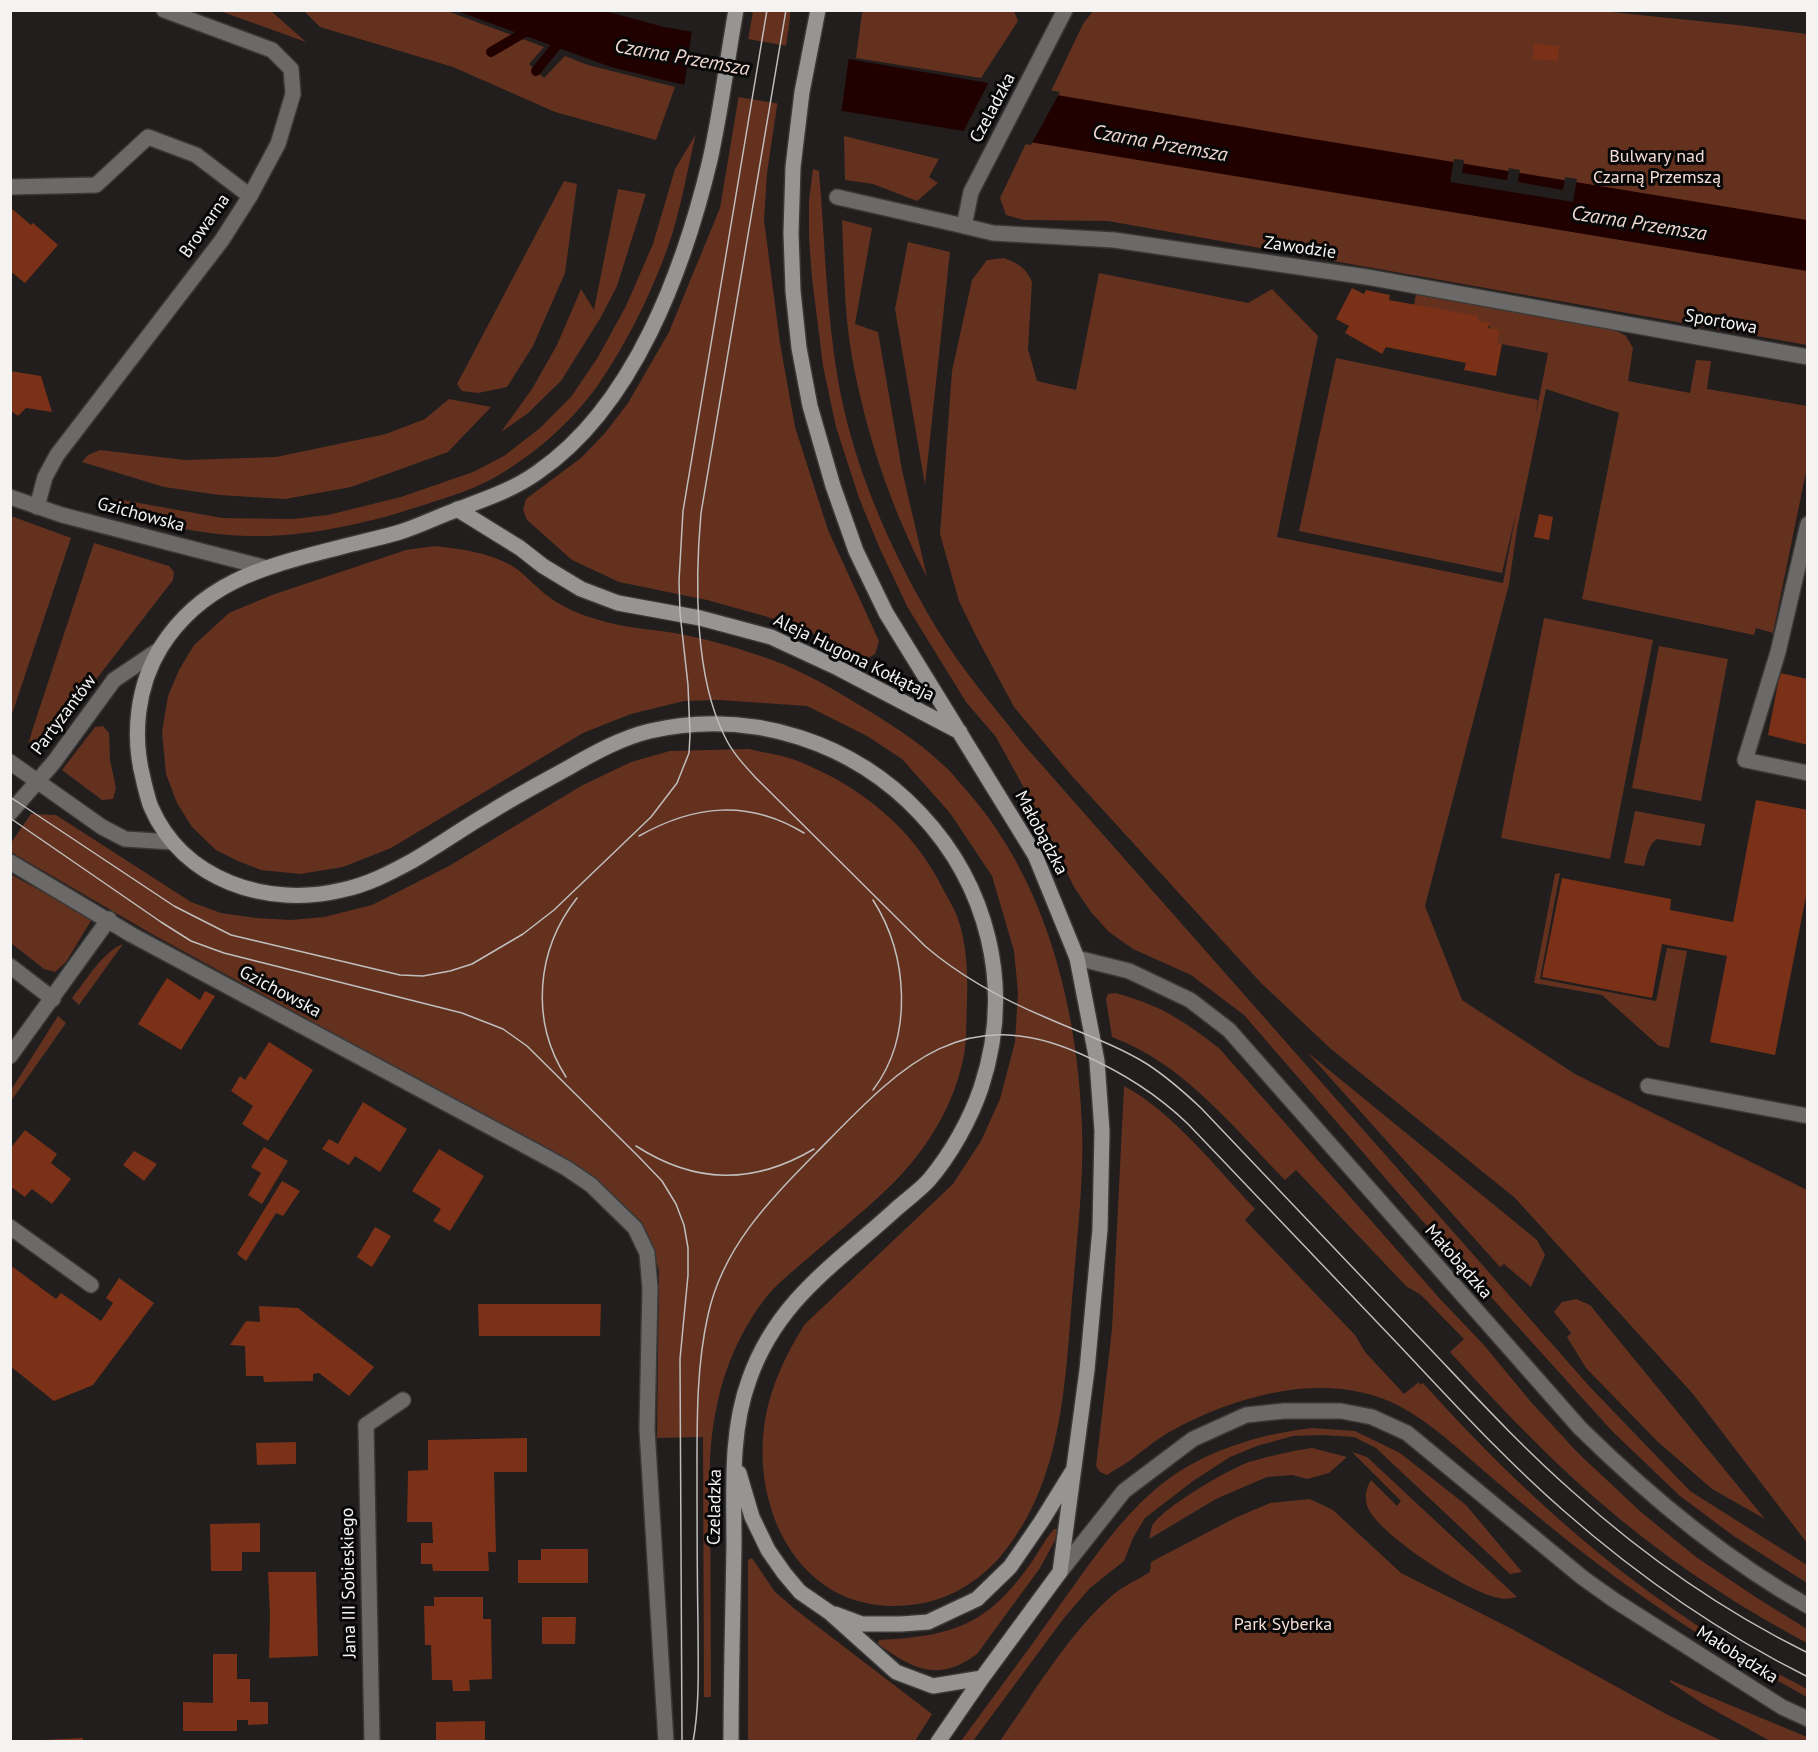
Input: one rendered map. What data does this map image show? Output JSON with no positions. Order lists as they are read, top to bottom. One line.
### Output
{"streets":{"main road":["Czeladzka","Aleja Hugona Kołłątaja","Małobądzka"],"street":["Browarna","Zawodzie","Sportowa","Gzichowska","Partyzantów","Jana III Sobieskiego"]},"crossings":[["Czeladzka","Zawodzie"],["Czeladzka","Małobądzka"],["Browarna","Gzichowska"],["Zawodzie","Sportowa"],["Aleja Hugona Kołłątaja","Małobądzka"]],"water":["Czarna Przemsza"],"parks":["Bulwary nad Czarną Przemszą","Park Syberka"]}
